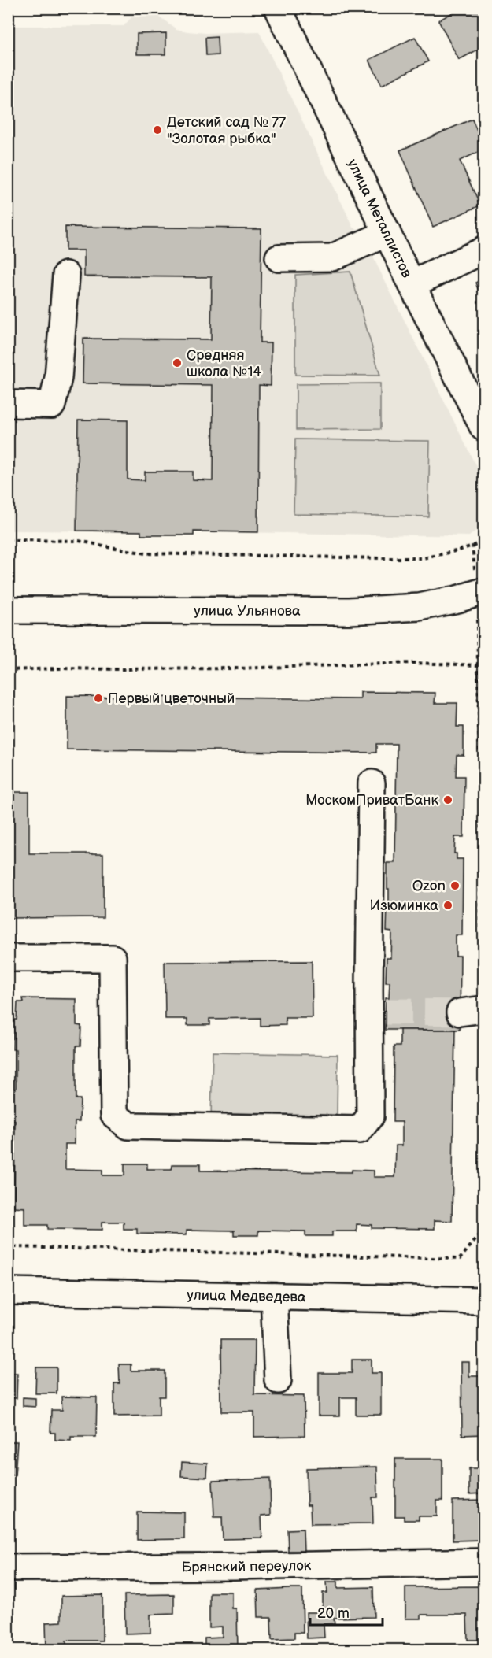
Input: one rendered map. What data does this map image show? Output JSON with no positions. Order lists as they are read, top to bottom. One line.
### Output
{"streets":{"street":["улица Металлистов","улица Ульянова","улица Медведева","Брянский переулок"]},"places":["Детский сад № 77 \"Золотая рыбка\"","Средняя школа №14","Первый цветочный","МоскомПриватБанк","Ozon","Изюминка"],"scale_bar":"20 m"}
